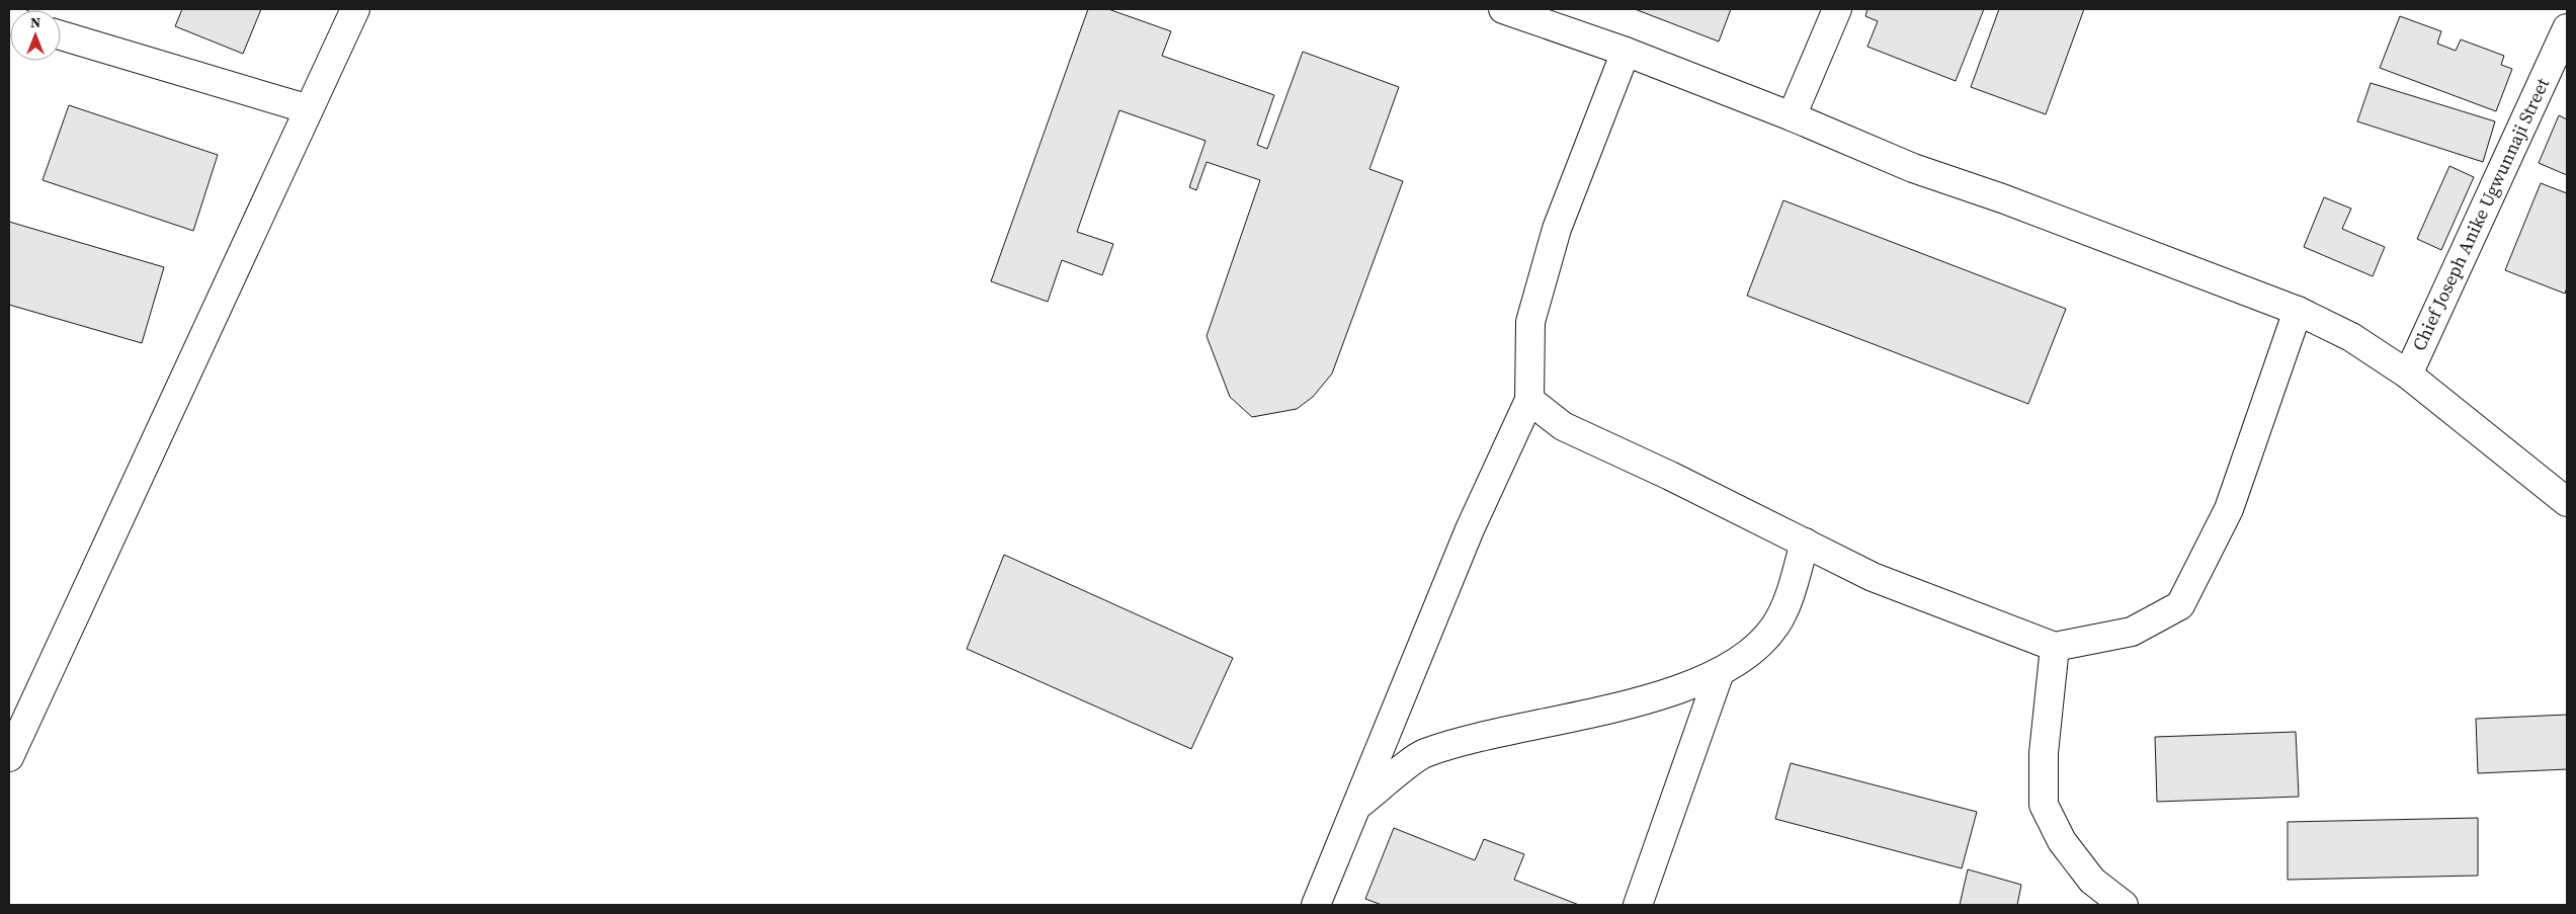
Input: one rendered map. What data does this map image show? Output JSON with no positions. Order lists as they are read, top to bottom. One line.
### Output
{"streets":{"street":["Chief Joseph Anike Ugwunnaji Street"]},"north":"top"}
